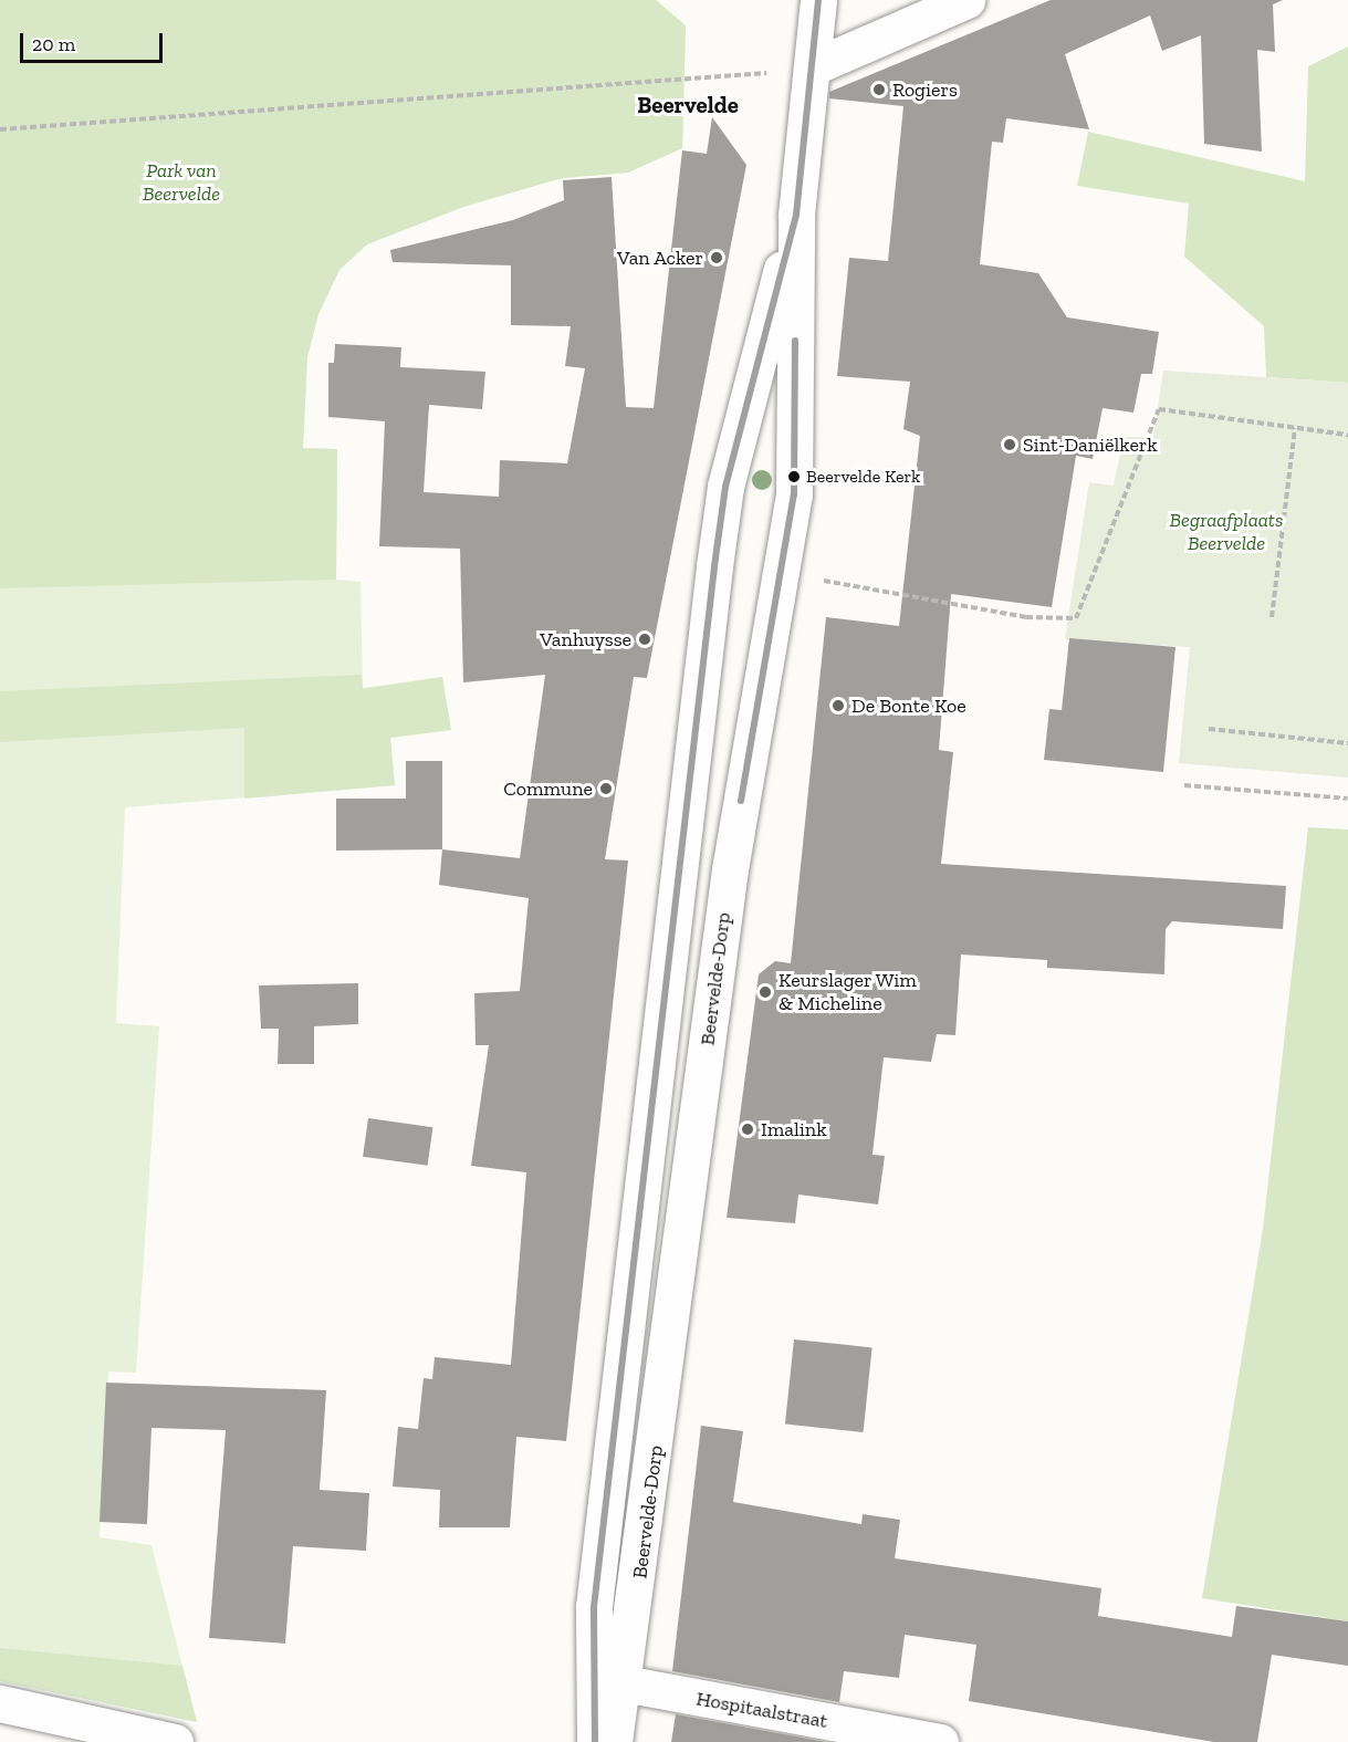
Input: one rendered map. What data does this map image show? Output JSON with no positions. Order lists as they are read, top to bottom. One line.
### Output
{"streets":{"street":["Beervelde-Dorp","Hospitaalstraat"]},"crossings":[["Beervelde-Dorp","Hospitaalstraat"]],"districts":["Beervelde"],"parks":["Park van Beervelde","Begraafplaats Beervelde"],"places":["Rogiers","Van Acker","Sint-Daniëlkerk","Beervelde Kerk","Vanhuysse","De Bonte Koe","Commune","Keurslager Wim & Micheline","Imalink"],"scale_bar":"20 m"}
